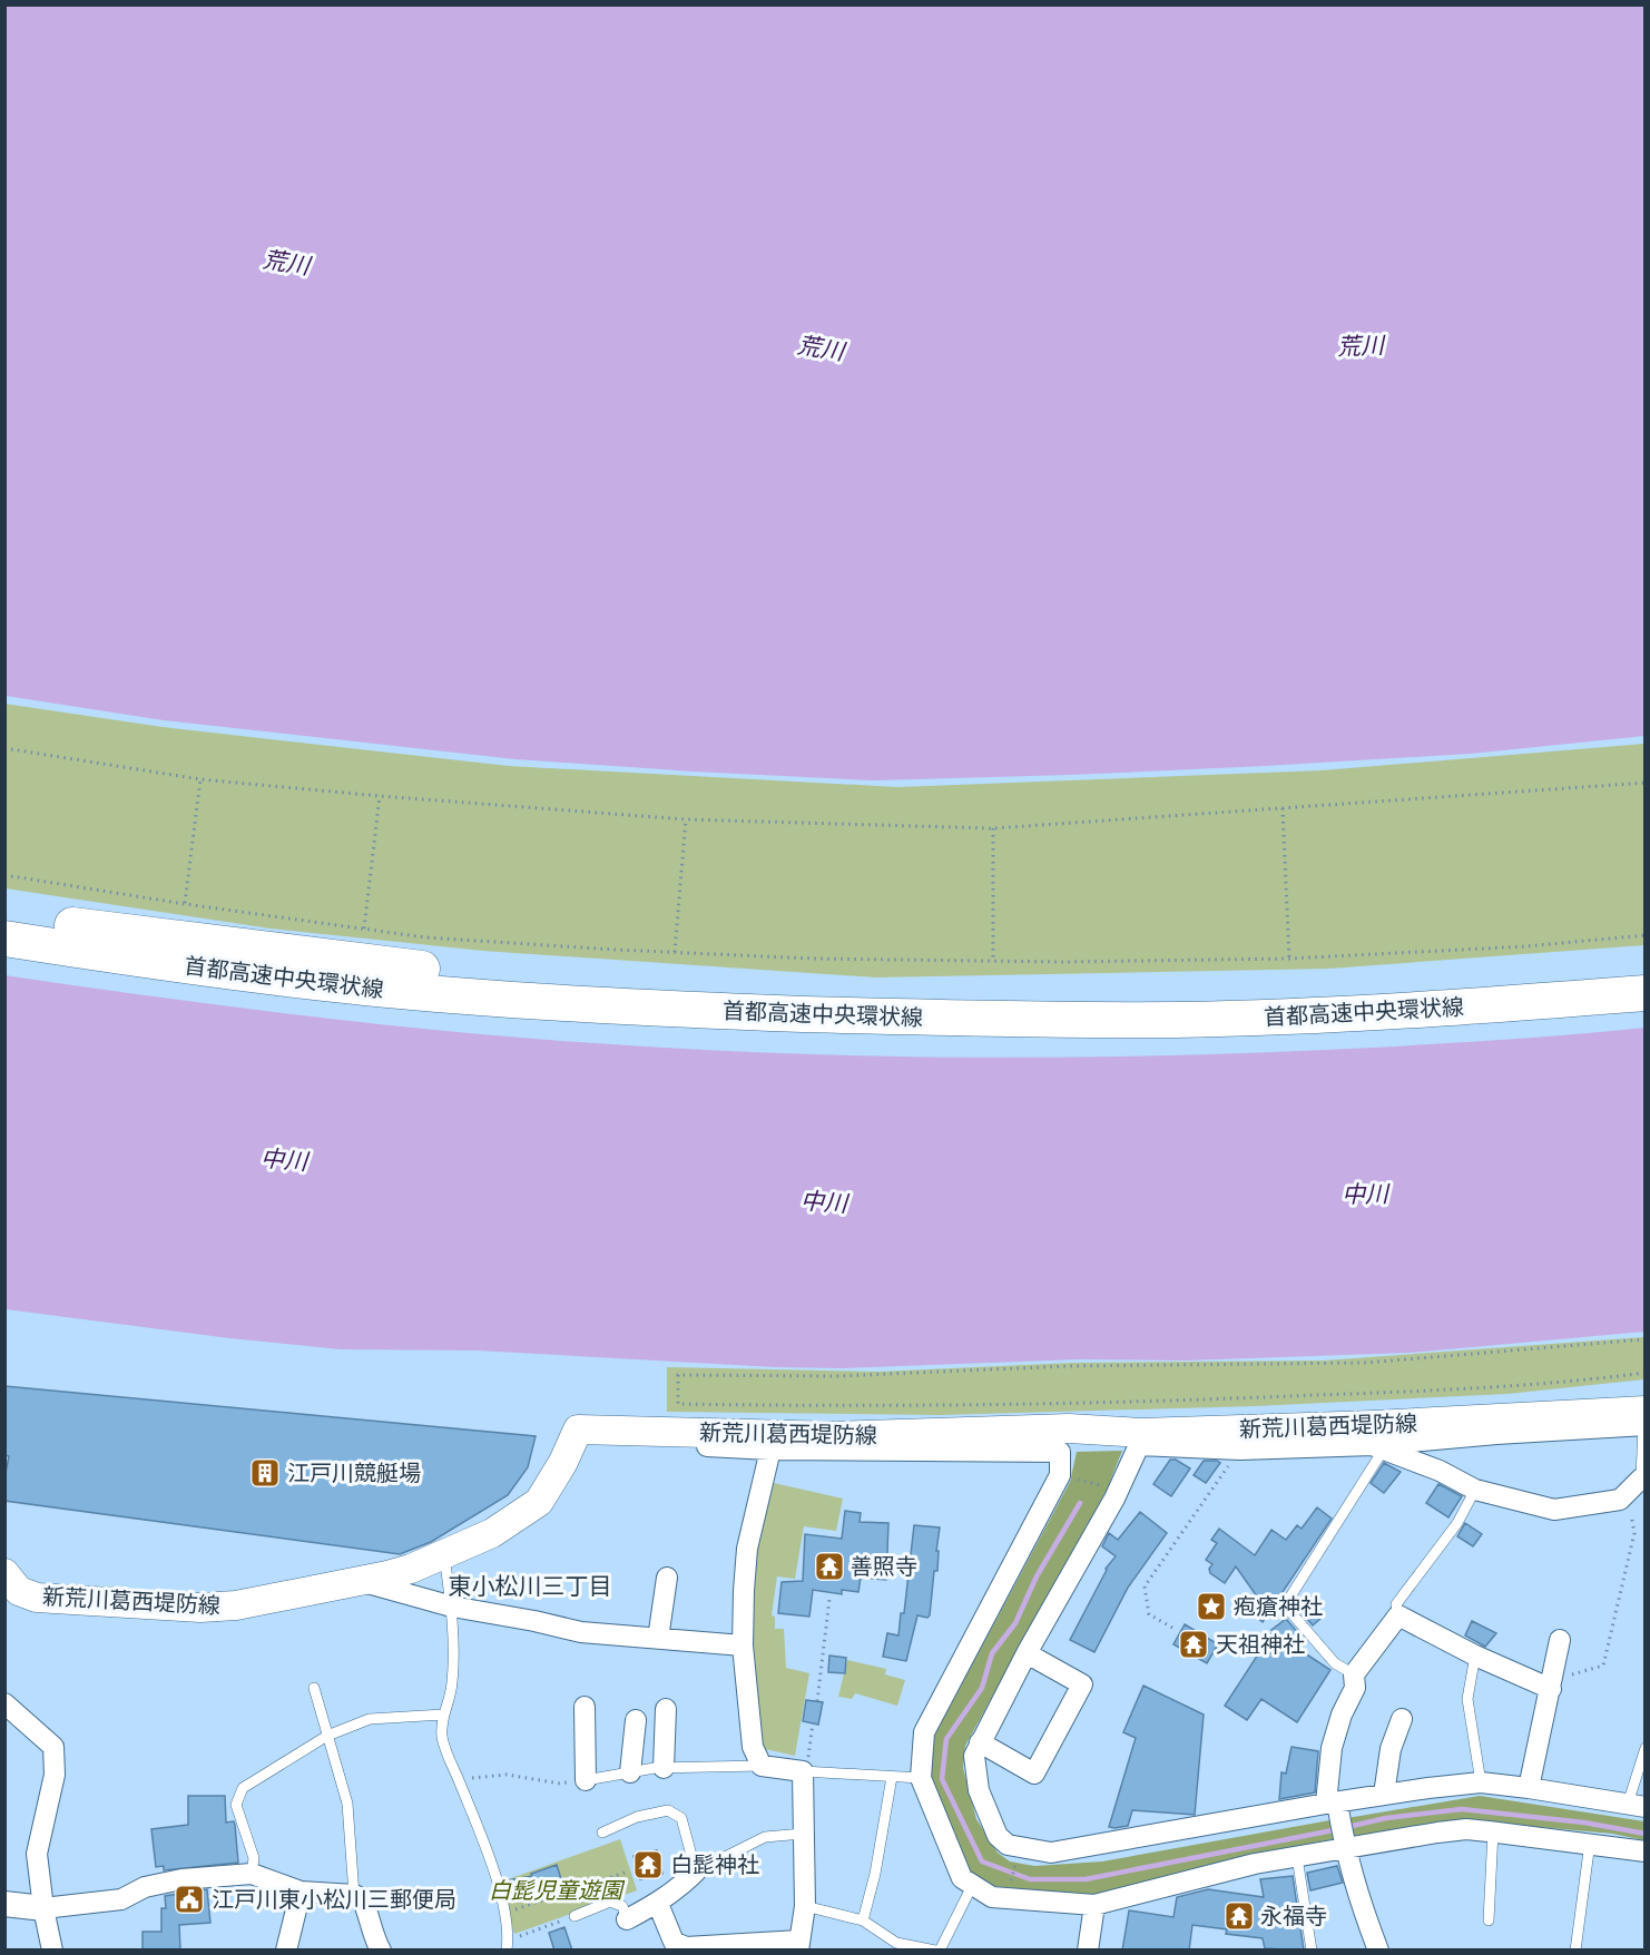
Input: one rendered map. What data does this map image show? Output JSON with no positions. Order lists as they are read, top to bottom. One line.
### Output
{"streets":{"highway":["首都高速中央環状線"],"main road":["新荒川葛西堤防線"]},"districts":["東小松川三丁目"],"water":["荒川","中川"],"parks":["白髭児童遊園"],"places":{"building":["江戸川競艇場"],"temple":["善照寺","天祖神社","白髭神社","永福寺"],"place":["疱瘡神社"],"public building":["江戸川東小松川三郵便局"]}}
